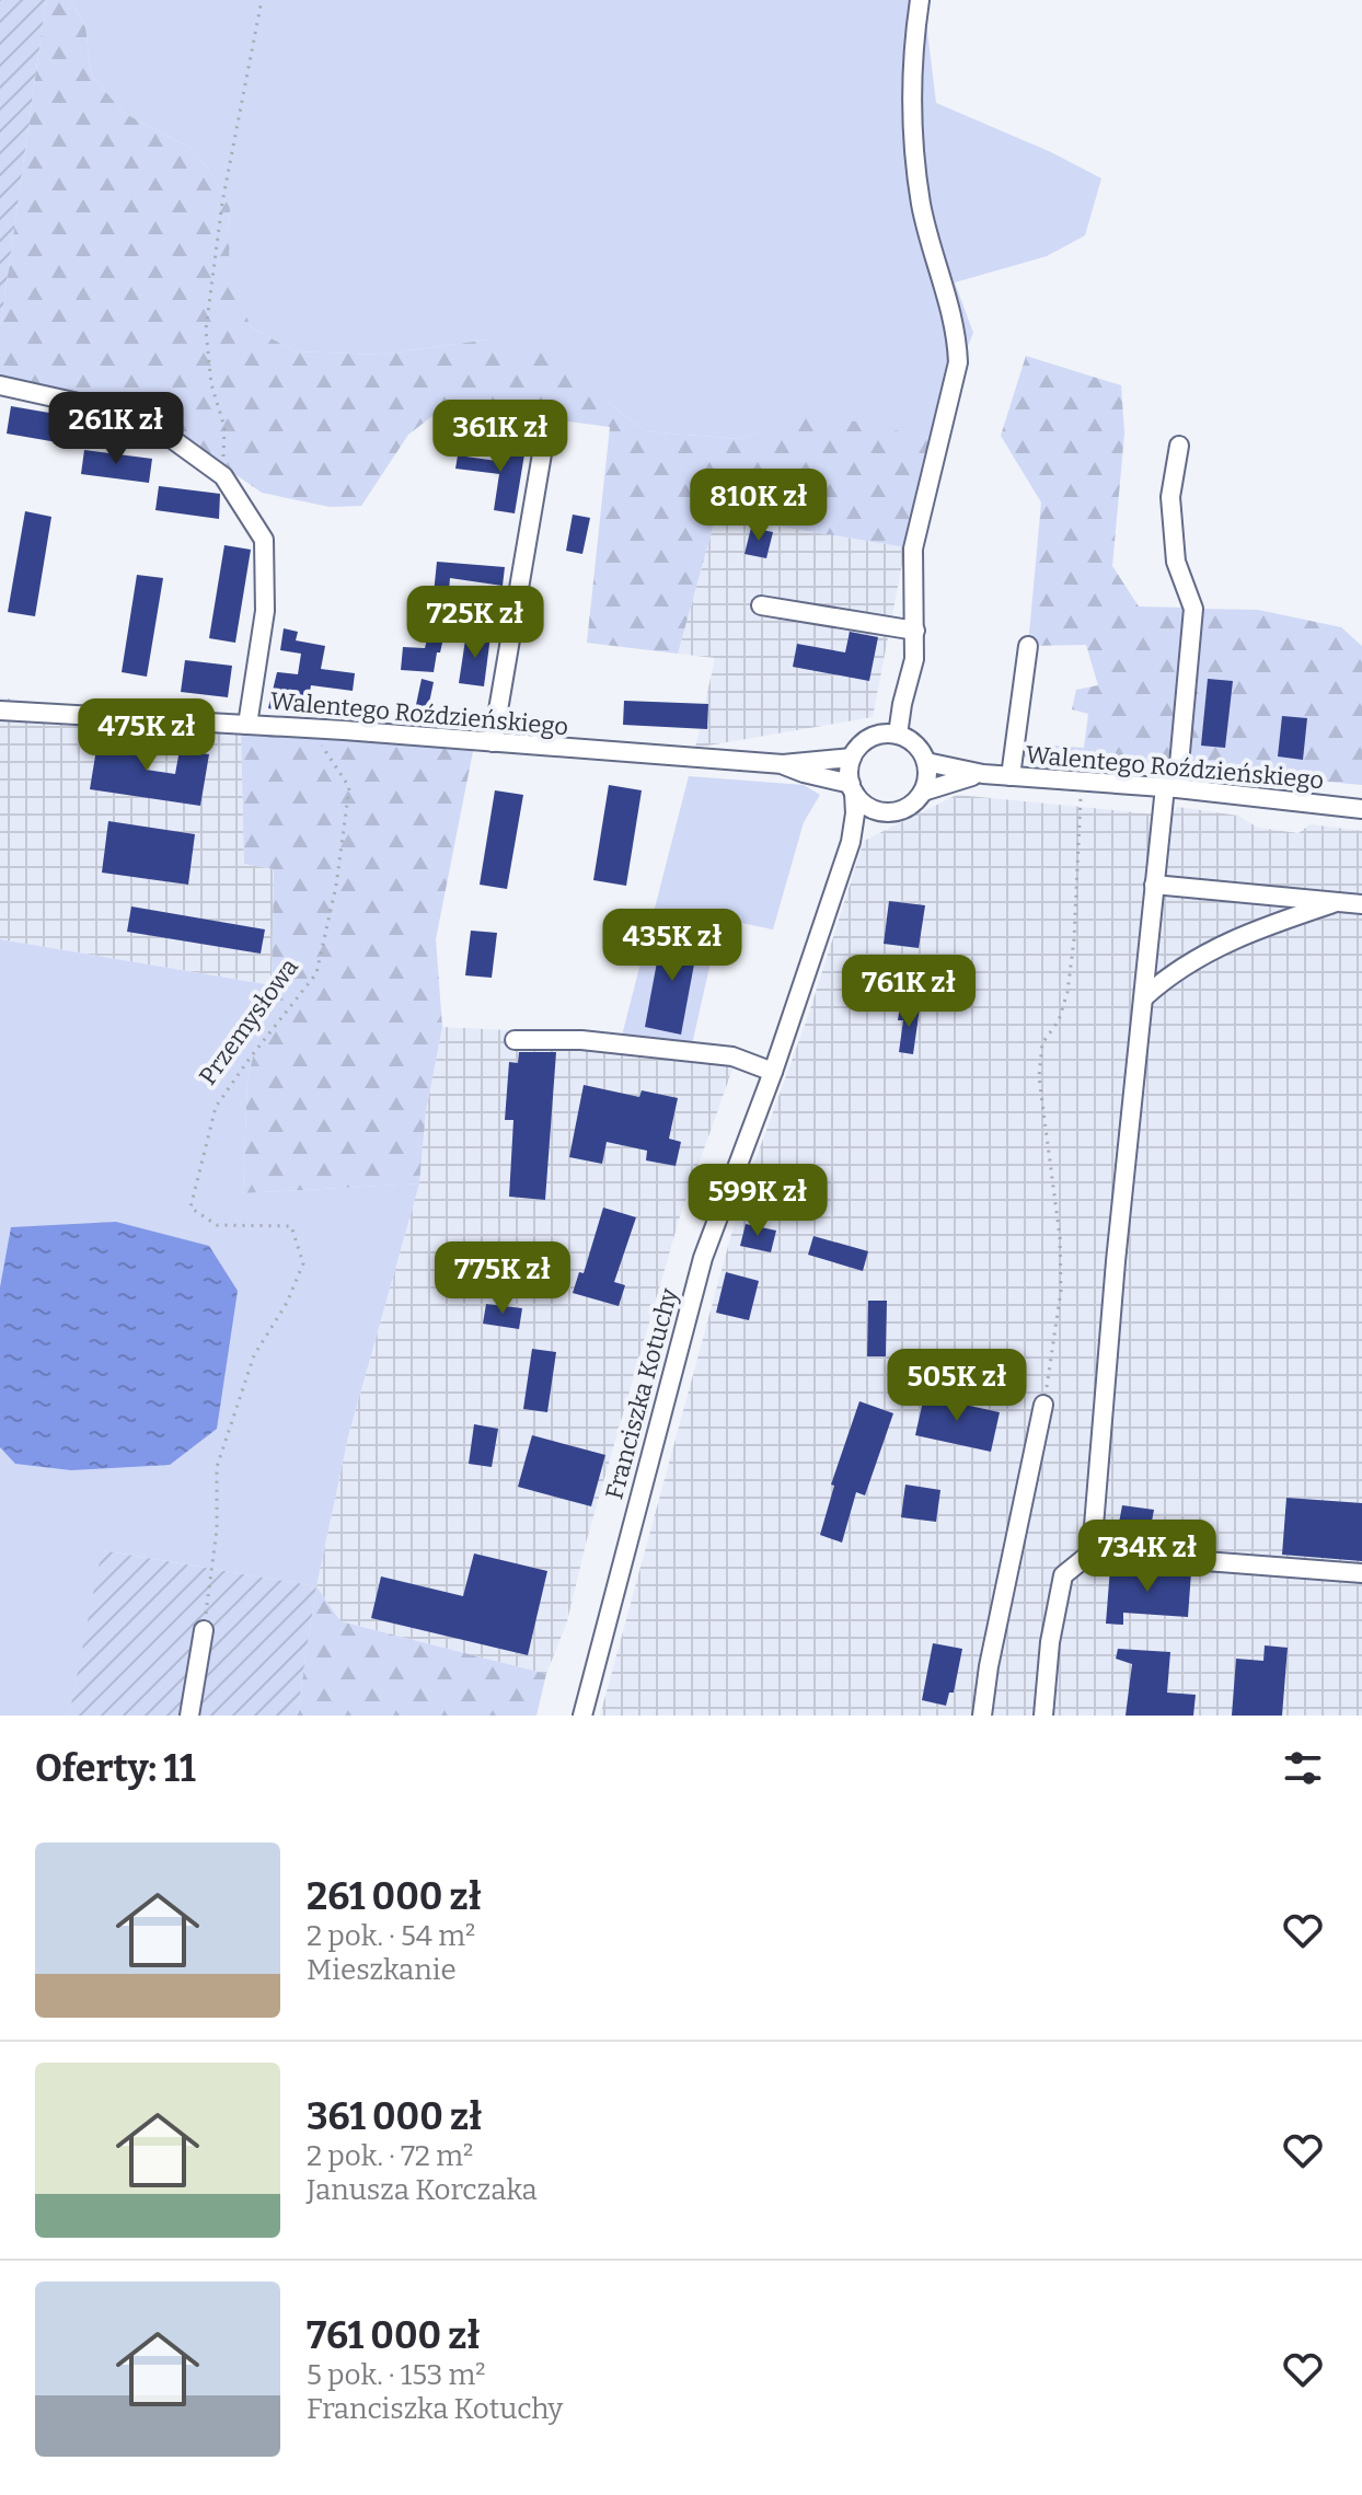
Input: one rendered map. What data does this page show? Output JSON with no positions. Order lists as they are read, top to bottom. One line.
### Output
{"streets":{"street":["Walentego Roździeńskiego","Franciszka Kotuchy"],"path":["Przemysłowa"]},"crossings":[["Walentego Roździeńskiego","Przemysłowa"],["Walentego Roździeńskiego","Franciszka Kotuchy"]],"page":{"price":["261K zł","361K zł","810K zł","725K zł","475K zł","435K zł","761K zł","599K zł","775K zł","505K zł","734K zł"],"heading":"Oferty: 11","list":[{"name":"261 000 zł","note":"2 pok. · 54 m² · Mieszkanie"},{"name":"361 000 zł","note":"2 pok. · 72 m² · Janusza Korczaka"},{"name":"761 000 zł","note":"5 pok. · 153 m² · Franciszka Kotuchy"}]}}
